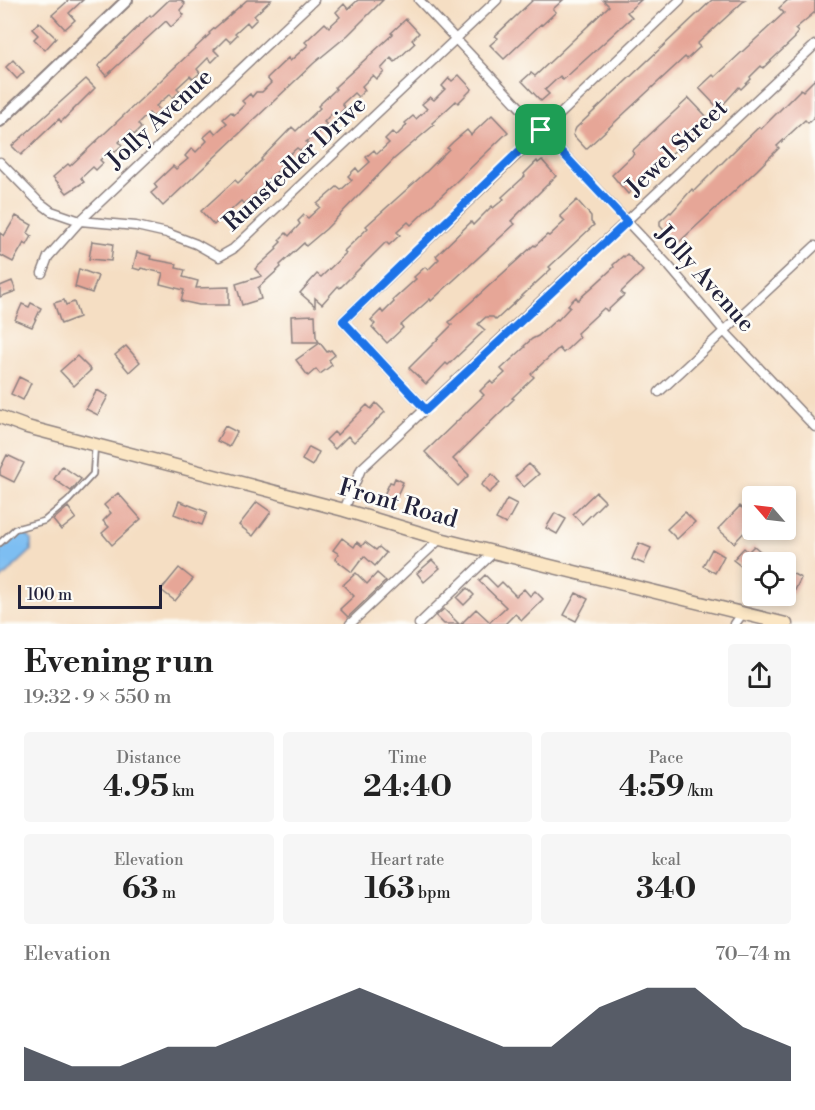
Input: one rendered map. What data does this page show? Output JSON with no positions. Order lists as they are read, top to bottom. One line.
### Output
{"streets":{"main road":["Front Road"],"street":["Jolly Avenue","Jewel Street","Runstedler Drive"]},"crossings":[["Jolly Avenue","Jewel Street"],["Jolly Avenue","Runstedler Drive"],["Jewel Street","Front Road"]],"scale_bar":"100 m","north":"top left","page":{"scale":"100 m","heading":["Evening run","19:32 · 9 × 550 m"],"stats":[["Distance","4.95 km"],["Time","24:40"],["Pace","4:59 /km"],["Elevation","63 m"],["Heart rate","163 bpm"],["kcal","340"]],"chart":["Elevation","70–74 m"]}}
